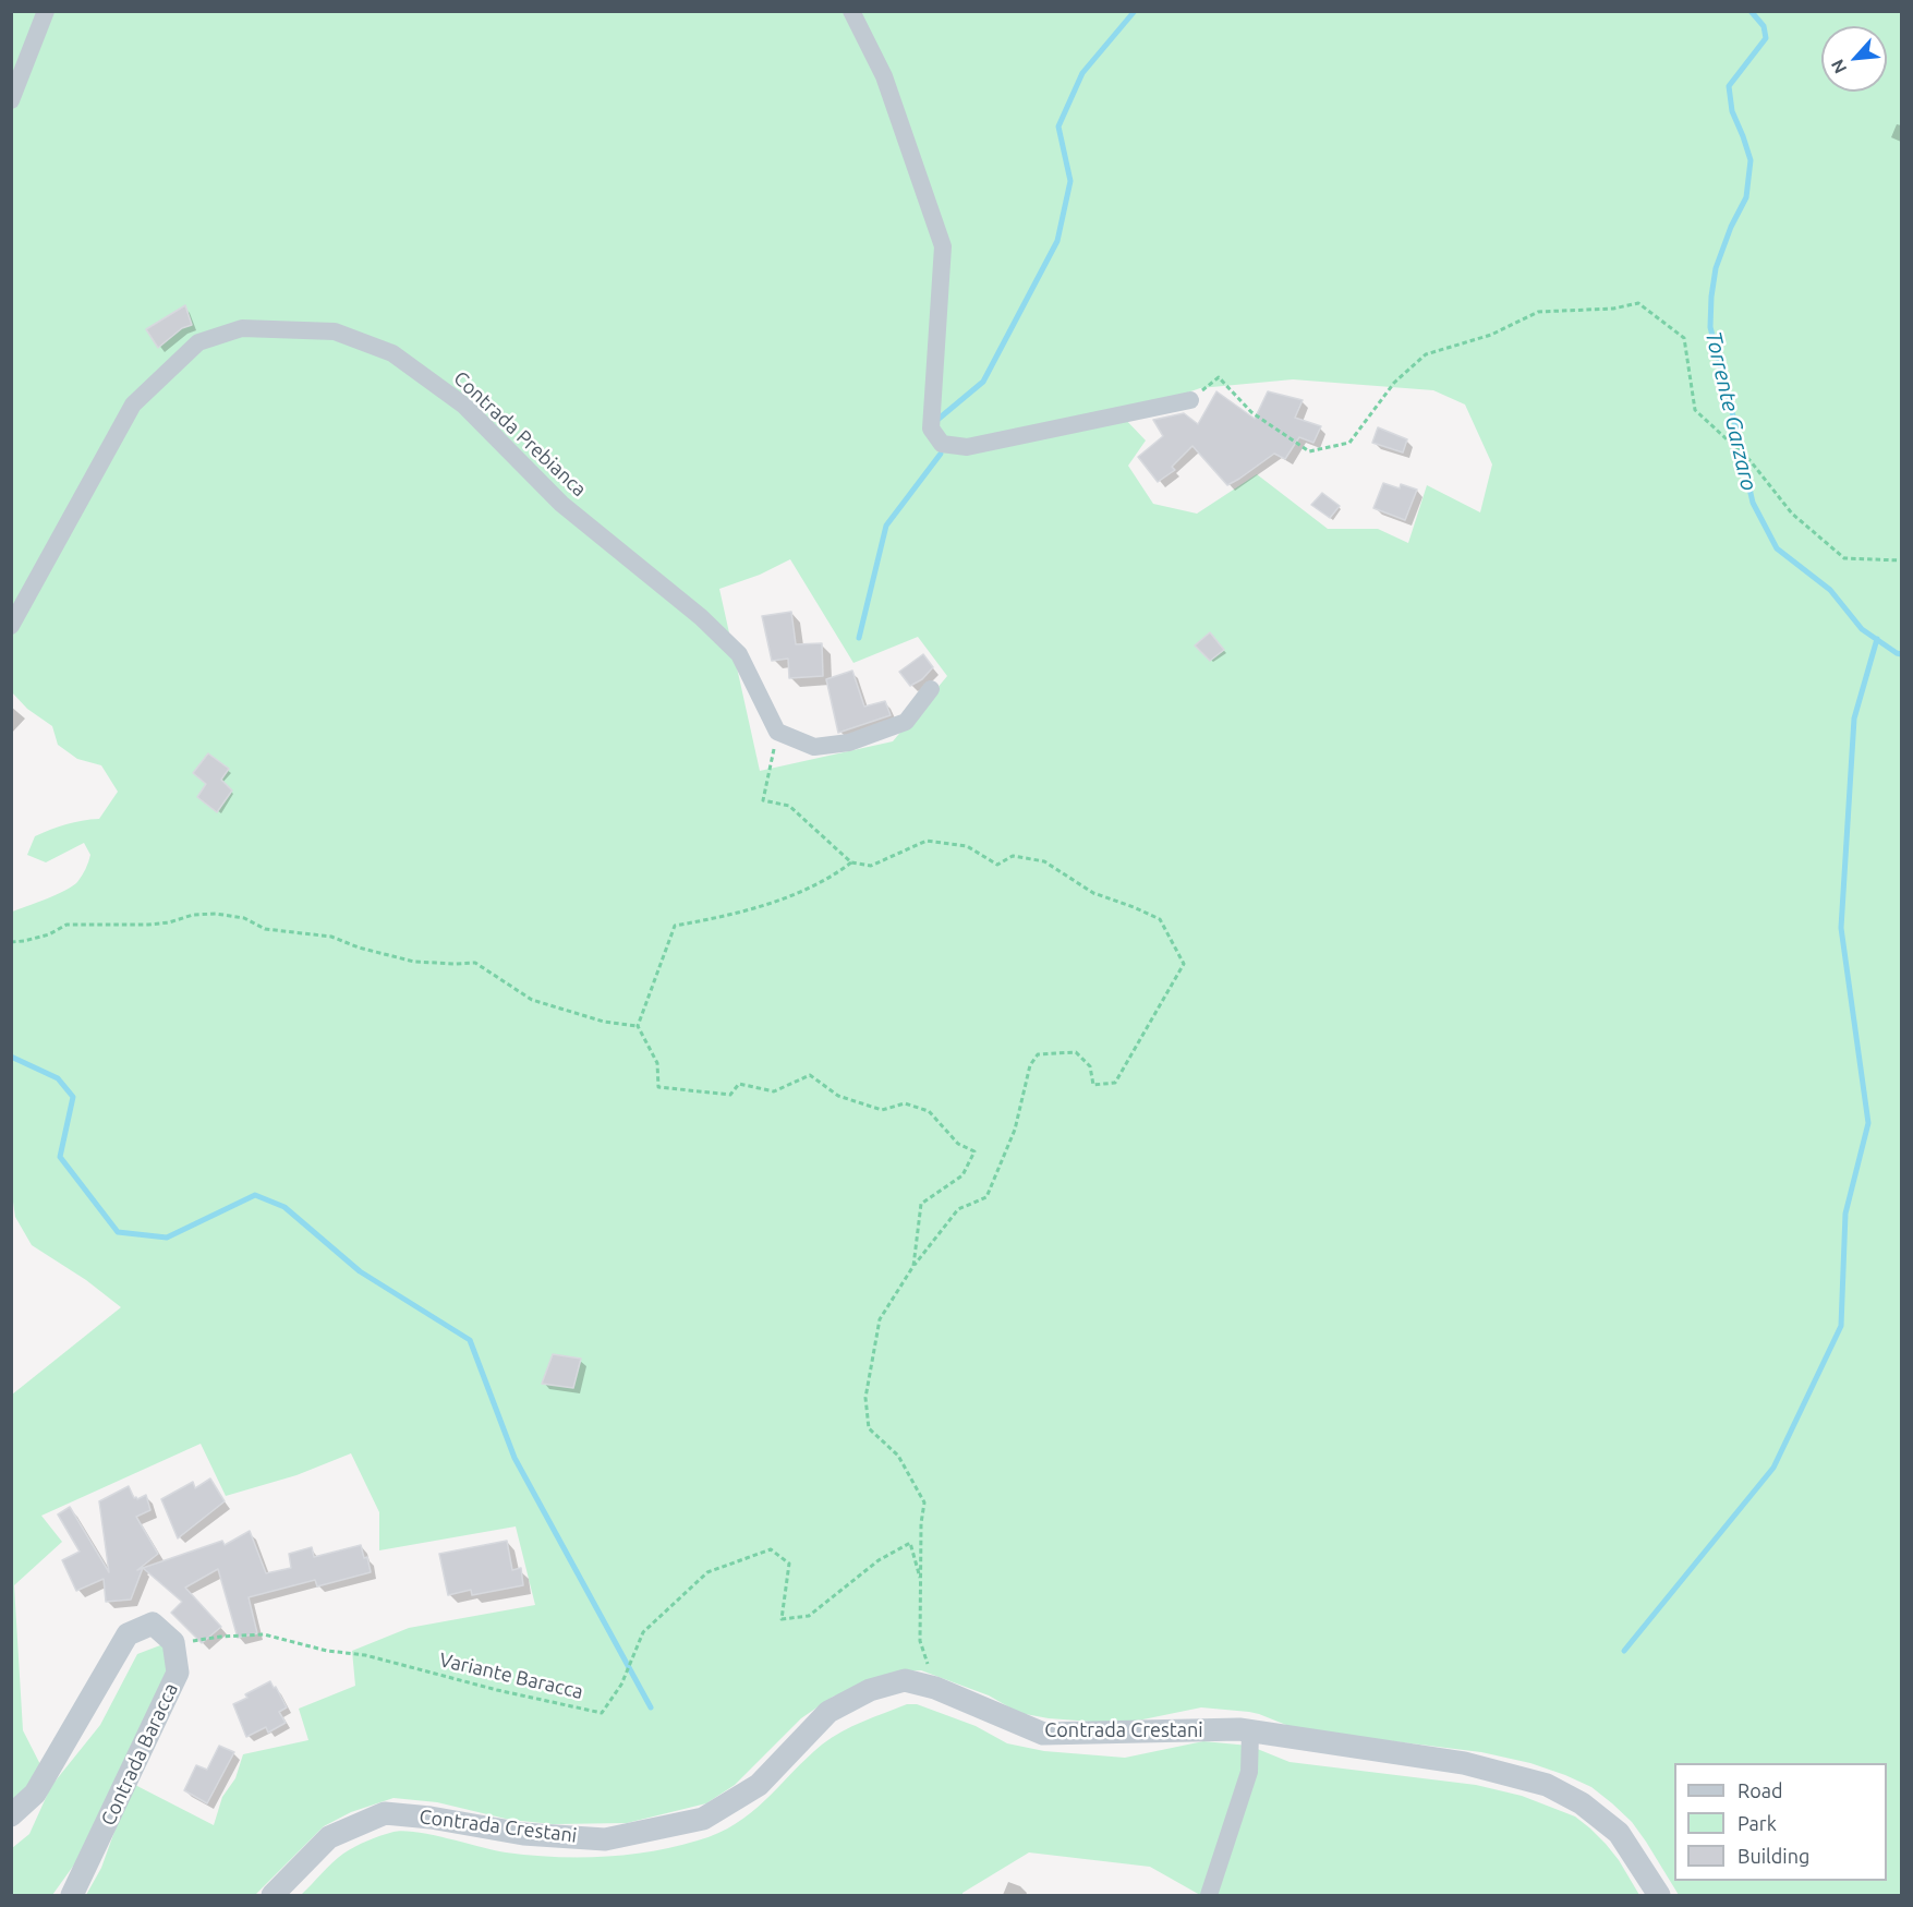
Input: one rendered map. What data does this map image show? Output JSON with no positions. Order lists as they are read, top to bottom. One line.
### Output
{"streets":{"street":["Contrada Prebianca","Contrada Crestani","Contrada Baracca"],"path":["Variante Baracca"]},"crossings":[["Variante Baracca","Contrada Baracca"]],"water":["Torrente Garzaro"],"legend":["Road","Park","Building"],"north":"bottom left"}
